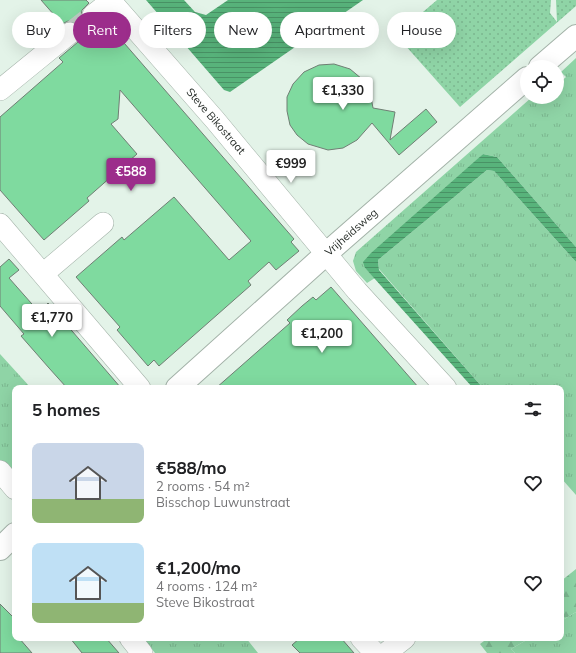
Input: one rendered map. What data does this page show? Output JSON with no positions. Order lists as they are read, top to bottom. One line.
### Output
{"streets":{"street":["Steve Bikostraat","Vrijheidsweg"]},"crossings":[["Steve Bikostraat","Vrijheidsweg"]],"page":{"chip":["Buy","Rent","Filters","New","Apartment","House"],"price":["€1,330","€999","€588","€1,770","€1,200"],"heading":"5 homes","list":[{"name":"€588/mo","note":"2 rooms · 54 m² · Bisschop Luwunstraat"},{"name":"€1,200/mo","note":"4 rooms · 124 m² · Steve Bikostraat"}]}}
